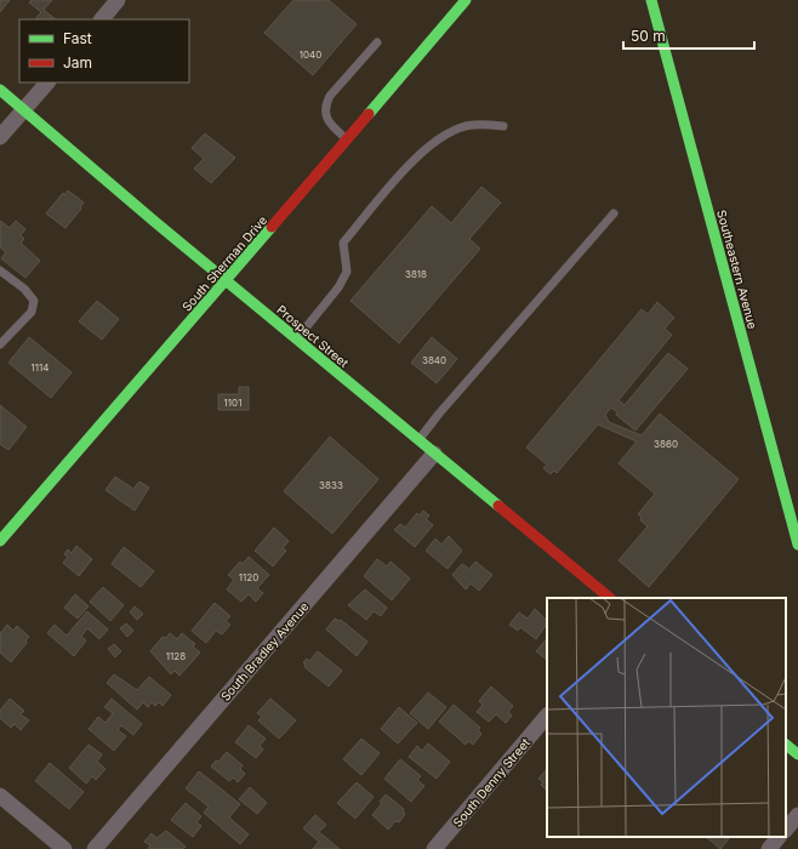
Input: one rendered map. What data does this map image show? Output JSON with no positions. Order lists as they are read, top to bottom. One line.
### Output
{"streets":{"main road":["South Sherman Drive","Southeastern Avenue","Prospect Street"],"street":["South Bradley Avenue","South Denny Street"]},"crossings":[["South Sherman Drive","Prospect Street"],["Prospect Street","South Bradley Avenue"]],"house_numbers":["1040","3818","3840","1114","1101","3860","3833","1120","1128"],"legend":["Fast","Jam"],"scale_bar":"50 m"}
